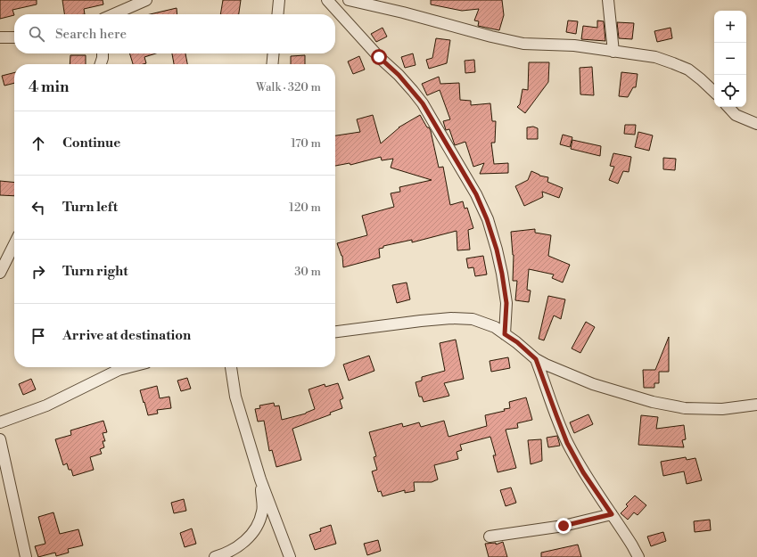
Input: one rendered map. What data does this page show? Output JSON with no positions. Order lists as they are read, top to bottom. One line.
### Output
{"page":{"map_buttons":["+","−"],"search":"Search here","heading":["4 min","Walk · 320 m"],"list":[["Continue","170 m"],["Turn left","120 m"],["Turn right","30 m"],"Arrive at destination"]}}
